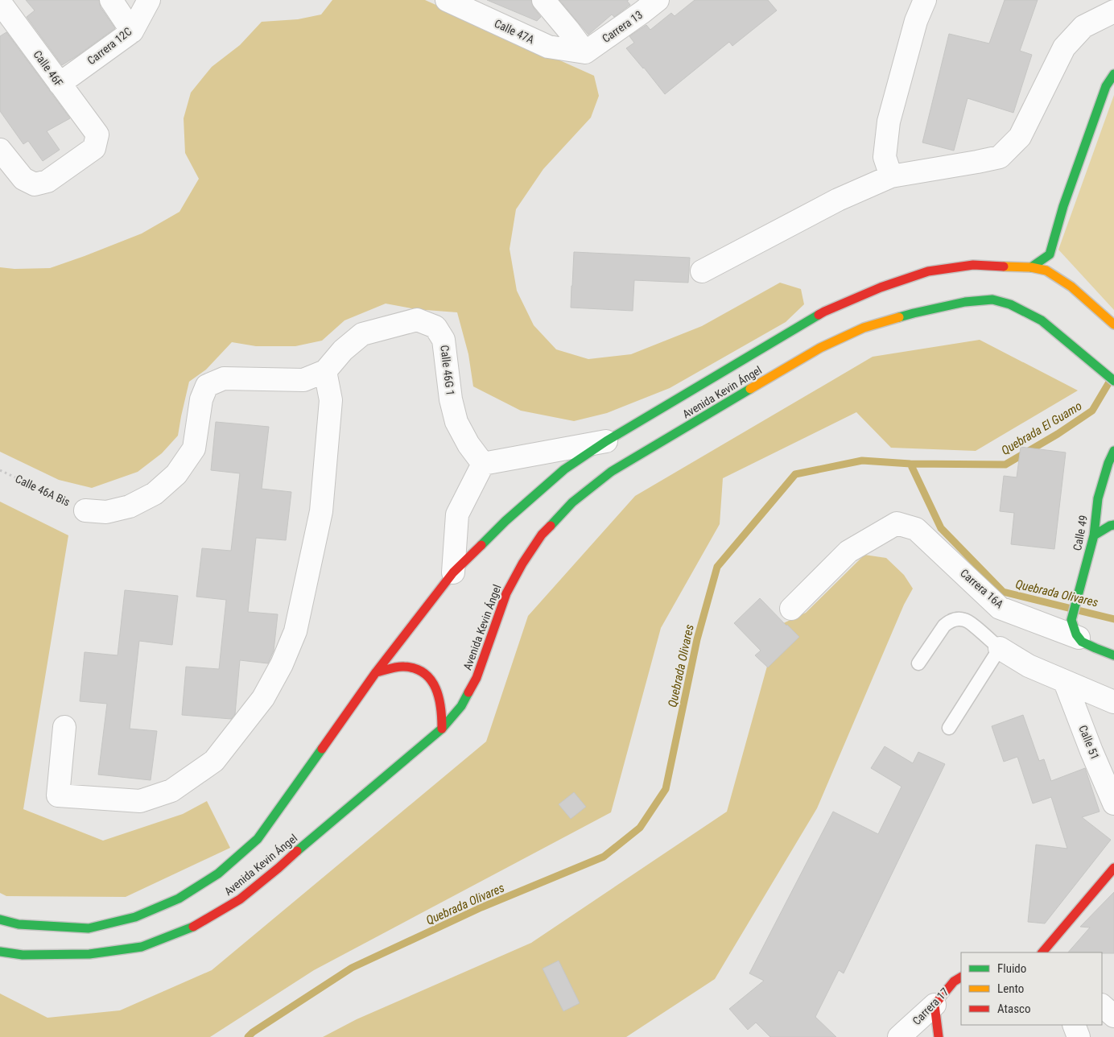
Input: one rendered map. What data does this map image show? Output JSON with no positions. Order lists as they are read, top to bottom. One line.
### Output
{"streets":{"main road":["Avenida Kevin Ángel","Calle 49","Carrera 17"],"street":["Carrera 13","Calle 47A","Carrera 12C","Calle 46F","Calle 46G 1","Carrera 16A","Calle 51"],"path":["Calle 46A Bis"]},"crossings":[["Carrera 13","Calle 47A"],["Carrera 12C","Calle 46F"],["Calle 49","Carrera 16A"]],"water":["Quebrada El Guamo","Quebrada Olivares"],"legend":["Fluido","Lento","Atasco"]}
